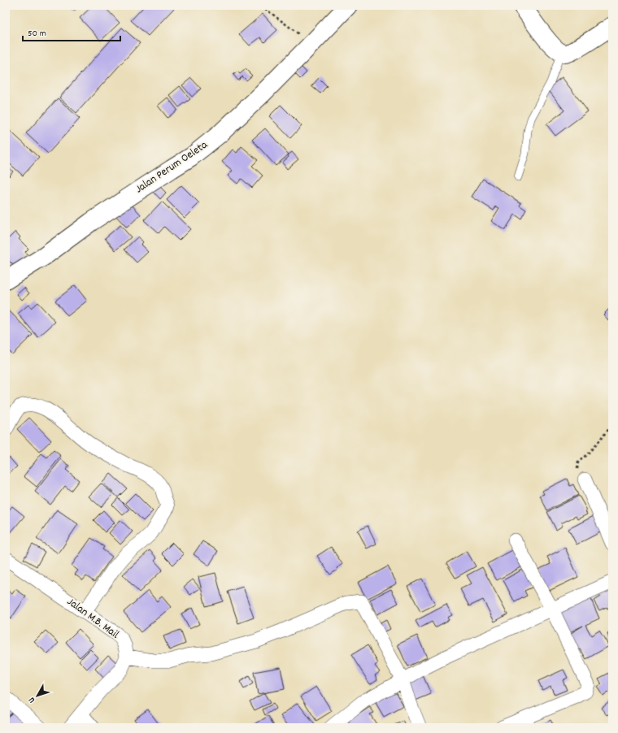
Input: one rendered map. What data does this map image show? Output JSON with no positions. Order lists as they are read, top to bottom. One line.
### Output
{"streets":{"street":["Jalan Perum Oeleta","Jalan M.B. Mail"]},"scale_bar":"50 m","north":"bottom left"}
